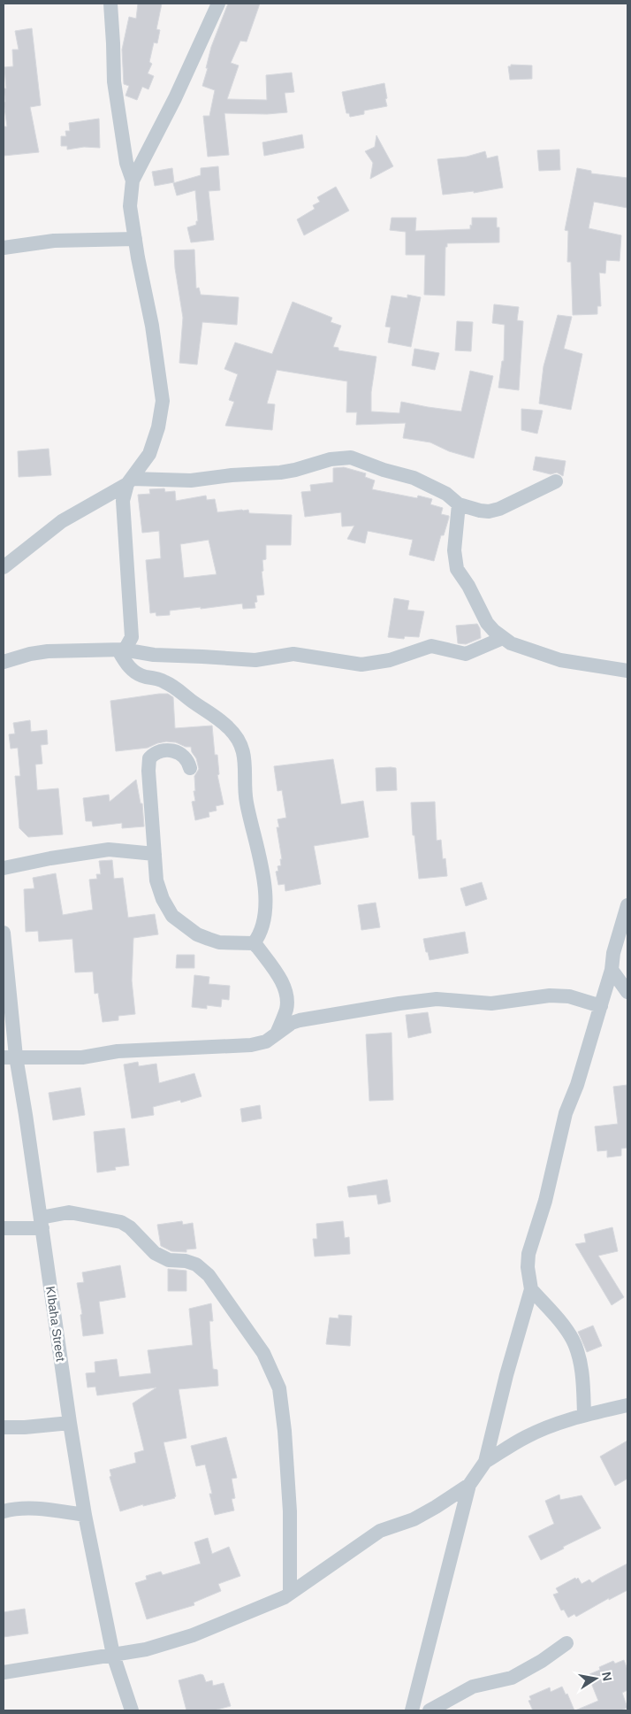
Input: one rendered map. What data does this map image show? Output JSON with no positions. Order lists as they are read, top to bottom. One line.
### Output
{"streets":{"street":["KIbaha Street"]},"north":"right"}
